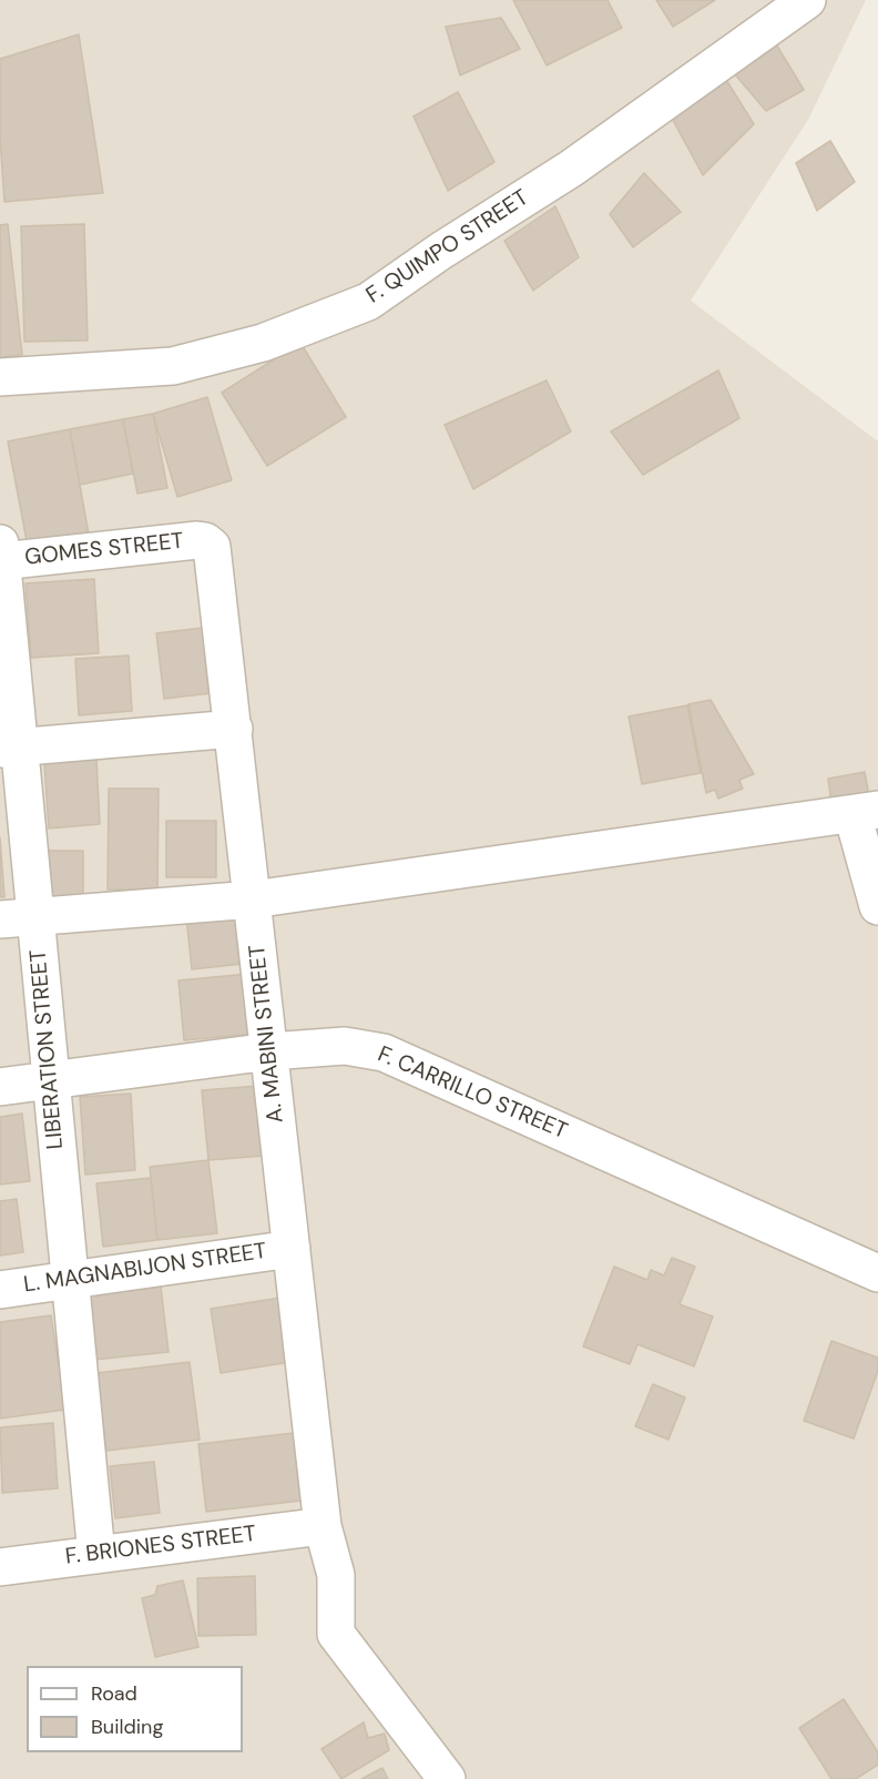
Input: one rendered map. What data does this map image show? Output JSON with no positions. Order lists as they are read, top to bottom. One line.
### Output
{"streets":{"street":["F. QUIMPO STREET","GOMES STREET","A. MABINI STREET","LIBERATION STREET","F. CARRILLO STREET","L. MAGNABIJON STREET","F. BRIONES STREET"]},"crossings":[["GOMES STREET","A. MABINI STREET"],["GOMES STREET","LIBERATION STREET"],["A. MABINI STREET","F. CARRILLO STREET"],["A. MABINI STREET","L. MAGNABIJON STREET"],["A. MABINI STREET","F. BRIONES STREET"],["LIBERATION STREET","F. CARRILLO STREET"],["LIBERATION STREET","L. MAGNABIJON STREET"],["LIBERATION STREET","F. BRIONES STREET"]],"legend":["Road","Building"]}
